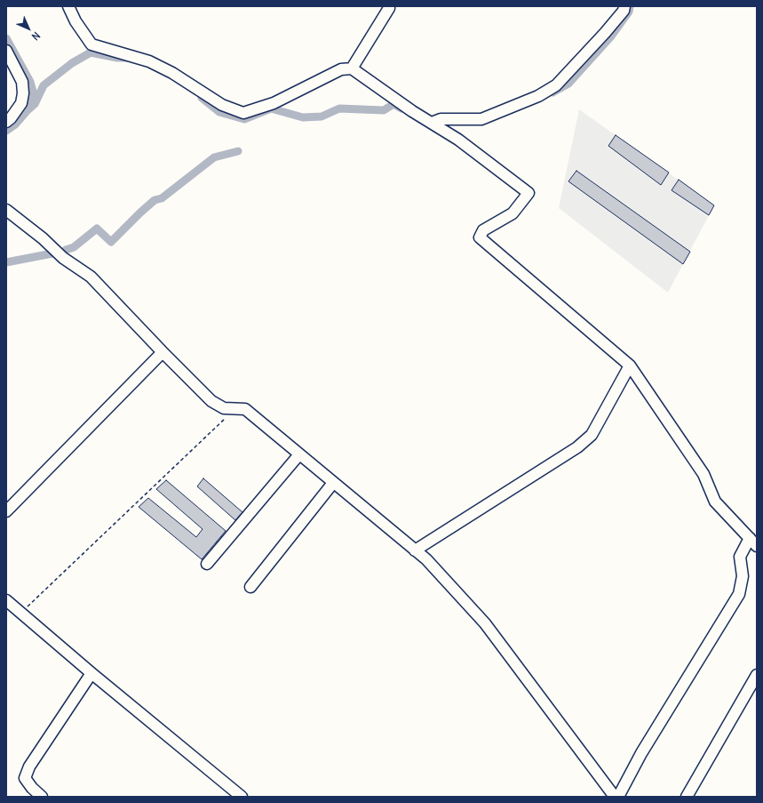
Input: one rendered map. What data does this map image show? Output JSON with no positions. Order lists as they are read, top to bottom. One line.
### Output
{"north":"bottom right"}
